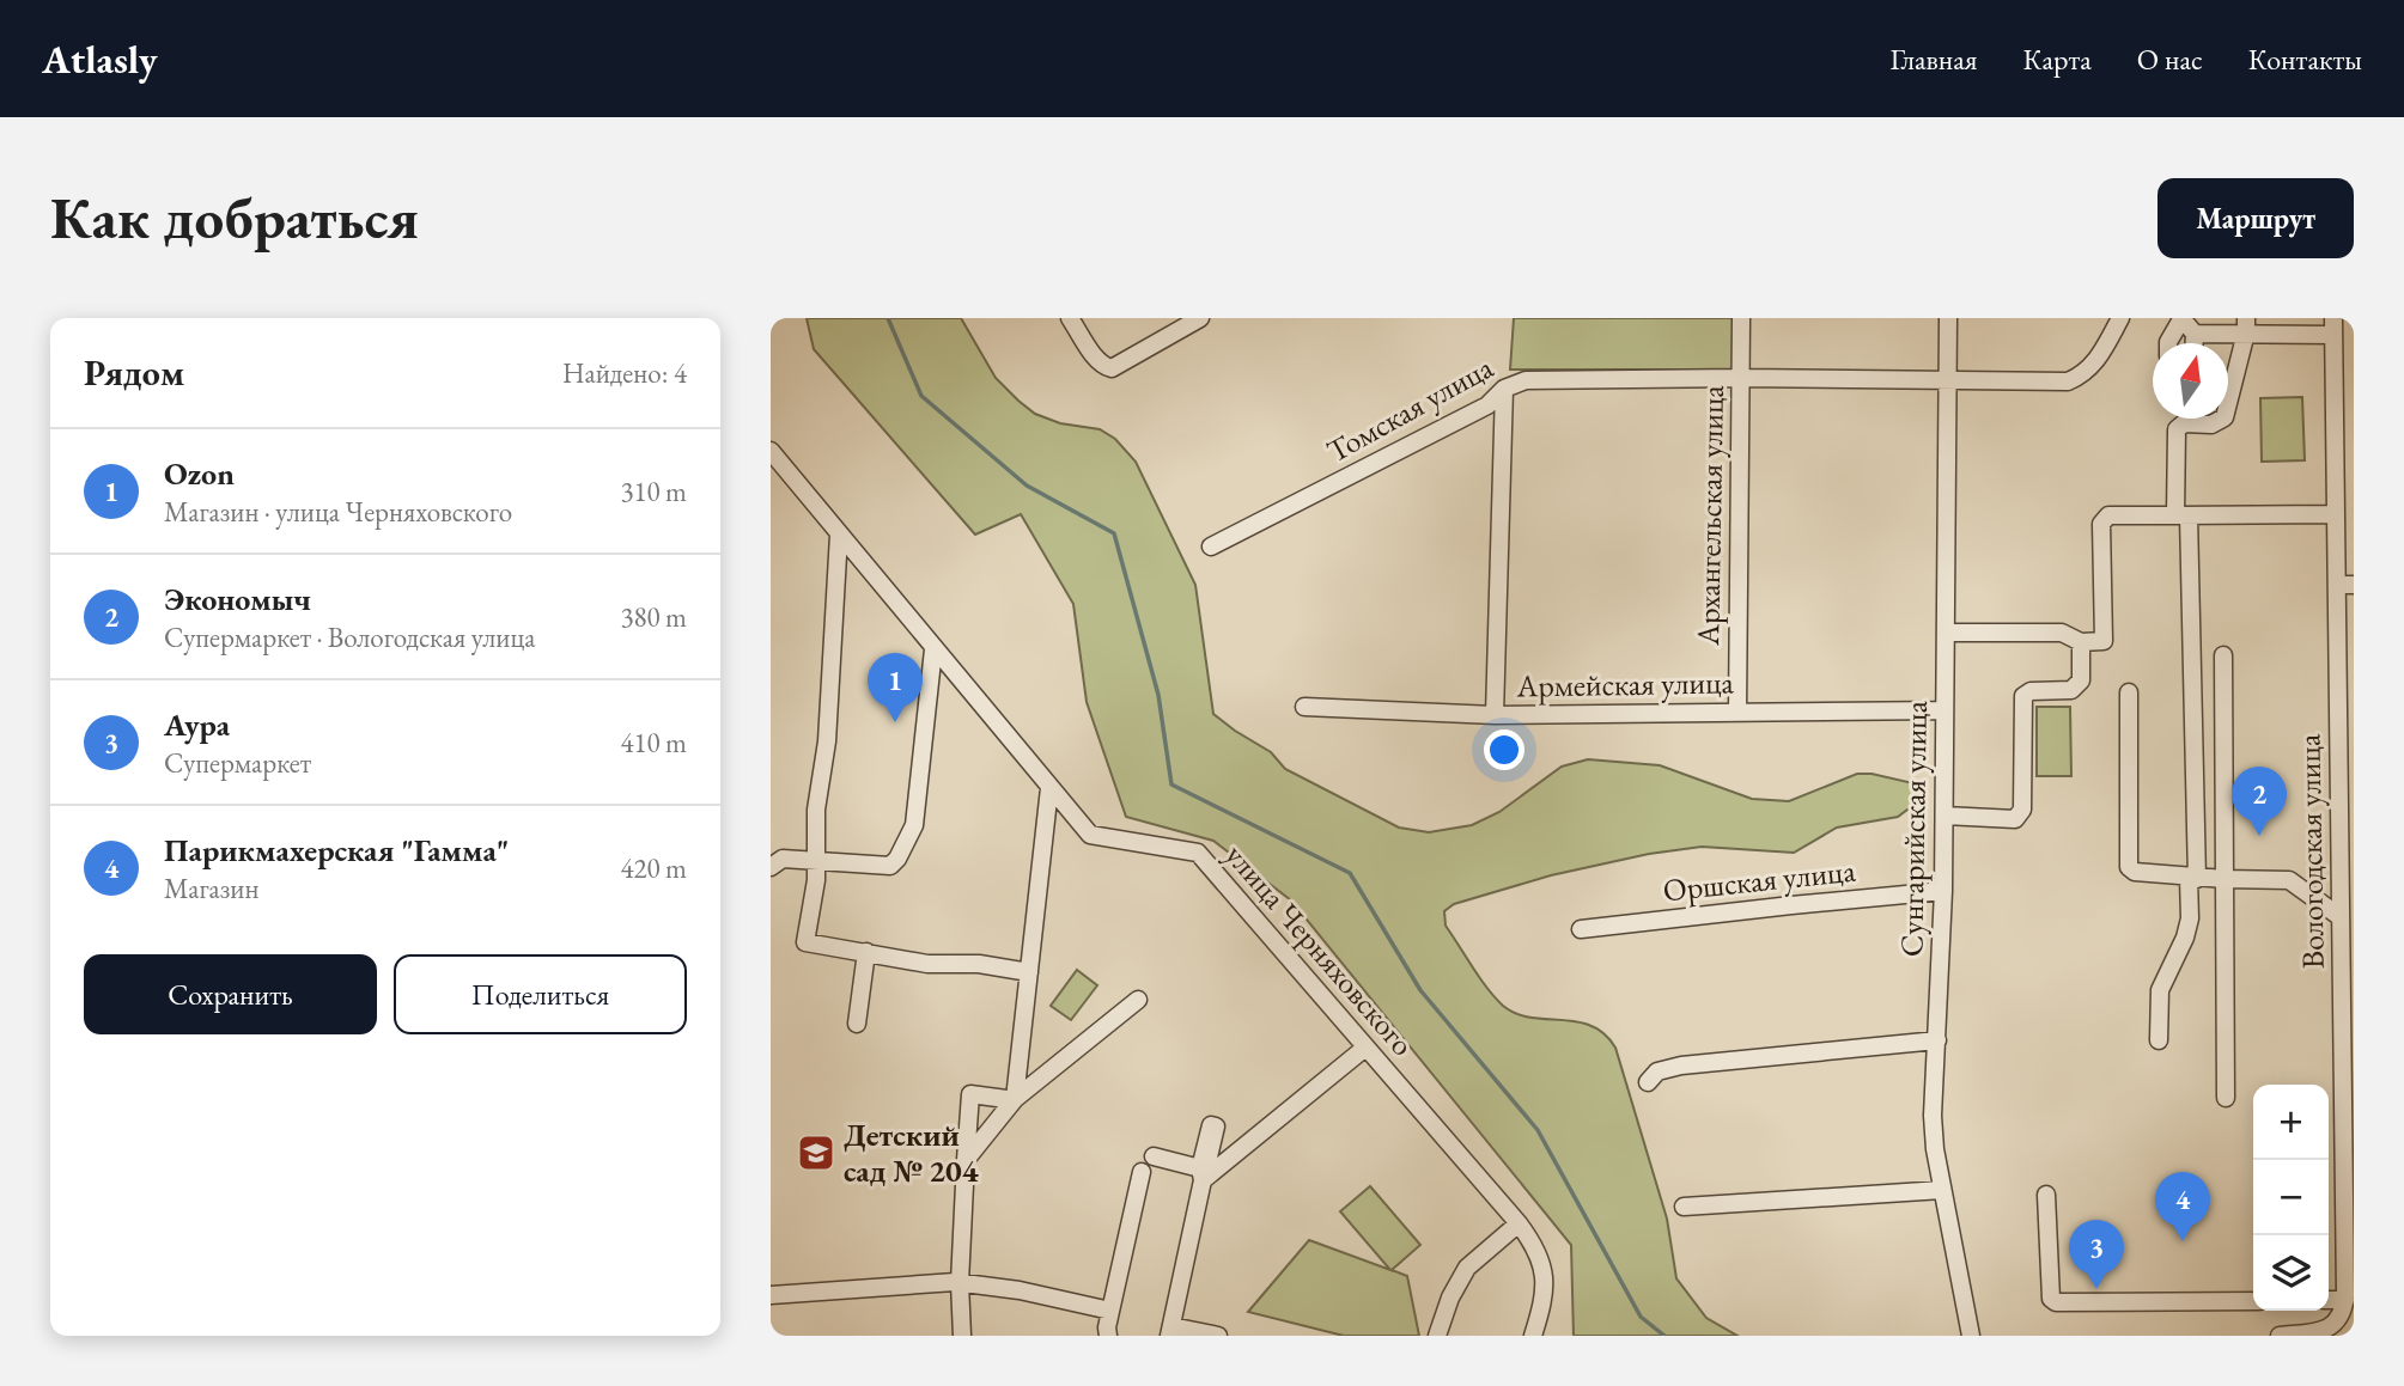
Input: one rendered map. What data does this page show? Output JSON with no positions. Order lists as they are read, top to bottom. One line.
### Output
{"streets":{"street":["Томская улица","Архангельская улица","Армейская улица","Сунгарийская улица","Вологодская улица","Оршская улица","улица Черняховского"]},"crossings":[["Томская улица","Архангельская улица"],["Томская улица","Сунгарийская улица"],["Архангельская улица","Армейская улица"],["Армейская улица","Сунгарийская улица"],["Сунгарийская улица","Оршская улица"]],"places":{"school or university":["Детский сад № 204"]},"north":"top","page":{"header":"Atlasly","nav":["Главная","Карта","О нас","Контакты"],"buttons":["Маршрут",["Сохранить","Поделиться"]],"title":"Как добраться","heading":["Рядом","Найдено: 4"],"list":[{"mark":"1","name":"Ozon","note":"Магазин · улица Черняховского","value":"310 m"},{"mark":"2","name":"Экономыч","note":"Супермаркет · Вологодская улица","value":"380 m"},{"mark":"3","name":"Аура","note":"Супермаркет","value":"410 m"},{"mark":"4","name":"Парикмахерская \"Гамма\"","note":"Магазин","value":"420 m"}],"pins":["1","2","4","3"],"map_buttons":["+","−"]}}
